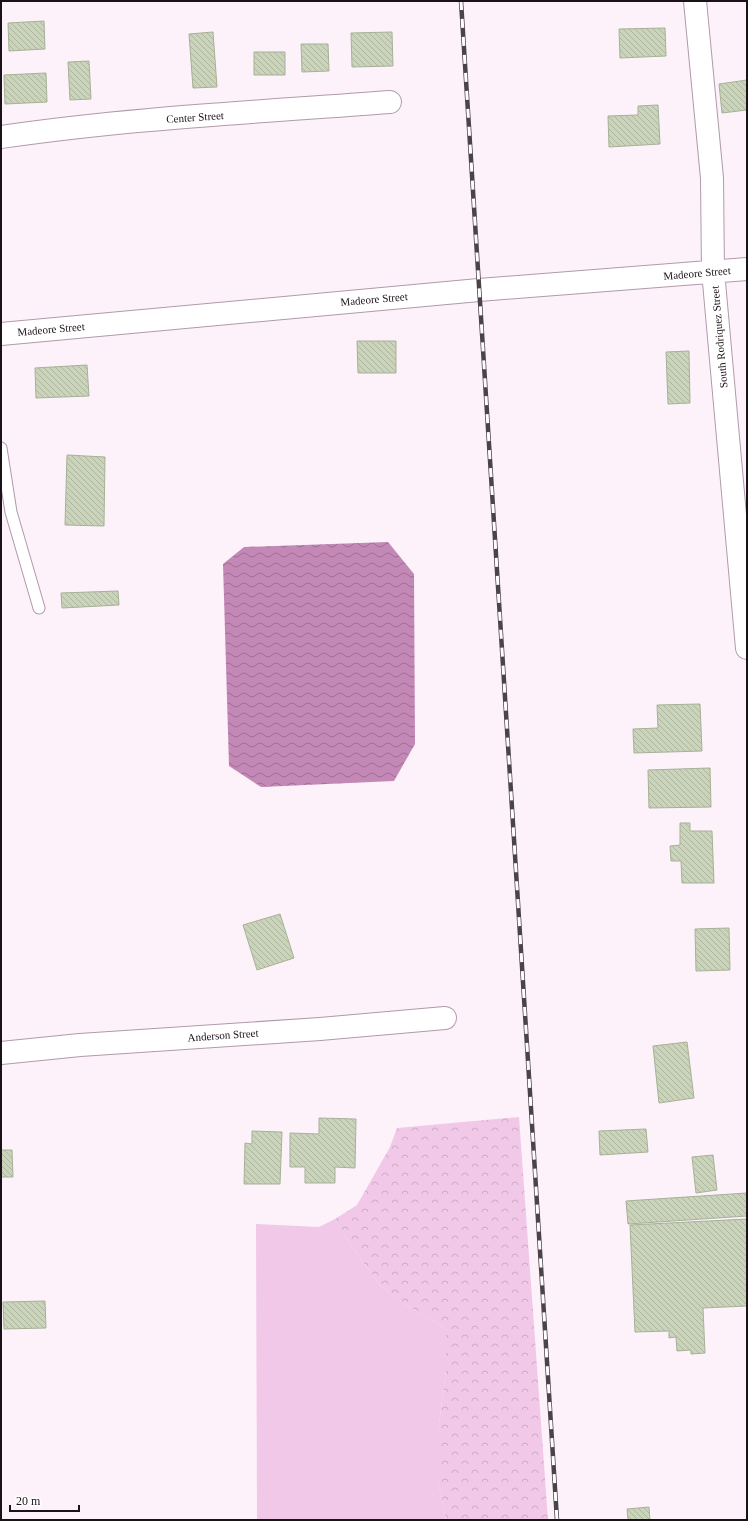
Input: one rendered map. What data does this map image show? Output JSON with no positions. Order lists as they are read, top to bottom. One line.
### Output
{"streets":{"street":["Center Street","Madeore Street","South Rodriquez Street","Anderson Street"]},"crossings":[["Madeore Street","South Rodriquez Street"]],"scale_bar":"20 m"}
